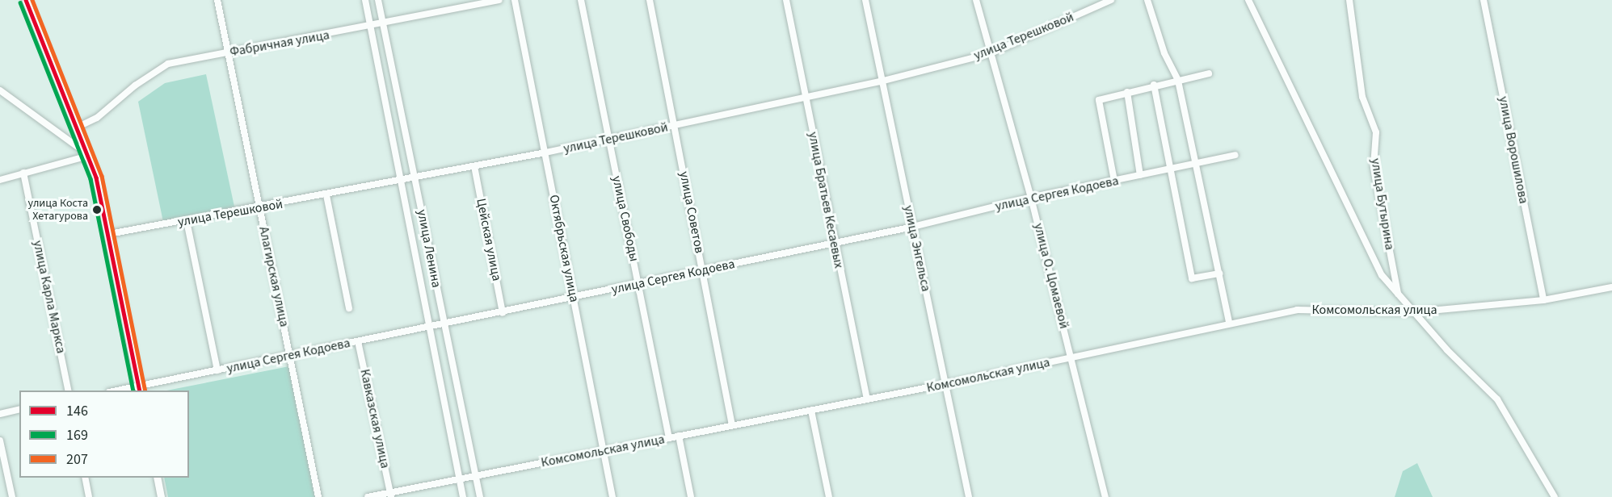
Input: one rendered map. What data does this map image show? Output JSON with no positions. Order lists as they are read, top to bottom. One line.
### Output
{"streets":{"street":["улица Терешковой","Фабричная улица","улица Ворошилова","улица Сергея Кодоева","улица Братьев Кесаевых","улица Бутырина","улица Советов","улица Свободы","Цейская улица","улица Ленина","Октябрьская улица","улица Энгельса","улица О. Цомаевой","Алагирская улица","улица Карла Маркса","Комсомольская улица","Кавказская улица"]},"crossings":[["улица Терешковой","улица Братьев Кесаевых"],["улица Терешковой","улица Советов"],["улица Терешковой","улица Свободы"],["улица Терешковой","Цейская улица"],["улица Терешковой","улица Ленина"],["улица Терешковой","Октябрьская улица"],["улица Терешковой","улица Энгельса"],["улица Терешковой","улица О. Цомаевой"],["улица Терешковой","Алагирская улица"],["Фабричная улица","улица Ленина"],["Фабричная улица","Алагирская улица"],["улица Ворошилова","Комсомольская улица"],["улица Сергея Кодоева","улица Братьев Кесаевых"],["улица Сергея Кодоева","улица Советов"],["улица Сергея Кодоева","улица Свободы"],["улица Сергея Кодоева","Цейская улица"],["улица Сергея Кодоева","улица Ленина"],["улица Сергея Кодоева","Октябрьская улица"],["улица Сергея Кодоева","улица Энгельса"],["улица Сергея Кодоева","улица О. Цомаевой"],["улица Сергея Кодоева","Алагирская улица"],["улица Сергея Кодоева","Кавказская улица"],["улица Братьев Кесаевых","Комсомольская улица"],["улица Советов","Комсомольская улица"],["улица Свободы","Комсомольская улица"],["улица Ленина","Комсомольская улица"],["Октябрьская улица","Комсомольская улица"],["улица Энгельса","Комсомольская улица"],["улица О. Цомаевой","Комсомольская улица"],["Комсомольская улица","Кавказская улица"]],"places":["улица Коста Хетагурова"],"lines":["transit line 146","transit line 207","transit line 169"],"legend":["146","169","207"]}
